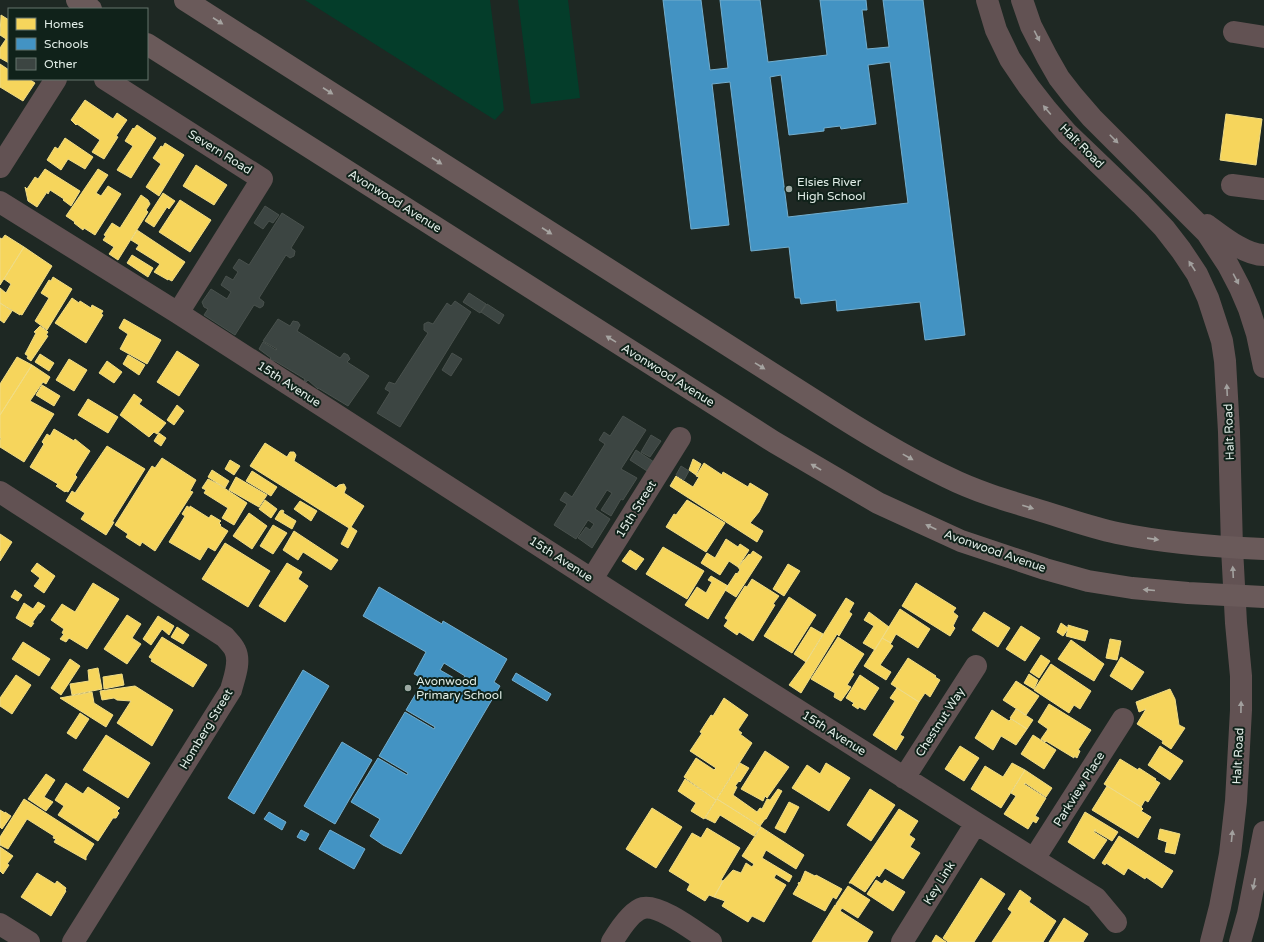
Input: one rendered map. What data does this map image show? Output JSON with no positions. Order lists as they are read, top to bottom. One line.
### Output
{"streets":{"main road":["Avonwood Avenue"],"street":["Halt Road","Severn Road","15th Avenue","15th Street","Chestnut Way","Homberg Street","Parkview Place","Key Link"]},"crossings":[["Halt Road","Avonwood Avenue"],["Severn Road","15th Avenue"],["15th Avenue","15th Street"],["15th Avenue","Chestnut Way"],["15th Avenue","Parkview Place"],["15th Avenue","Key Link"]],"places":["Elsies River High School","Avonwood Primary School"],"legend":["Homes","Schools","Other"]}
